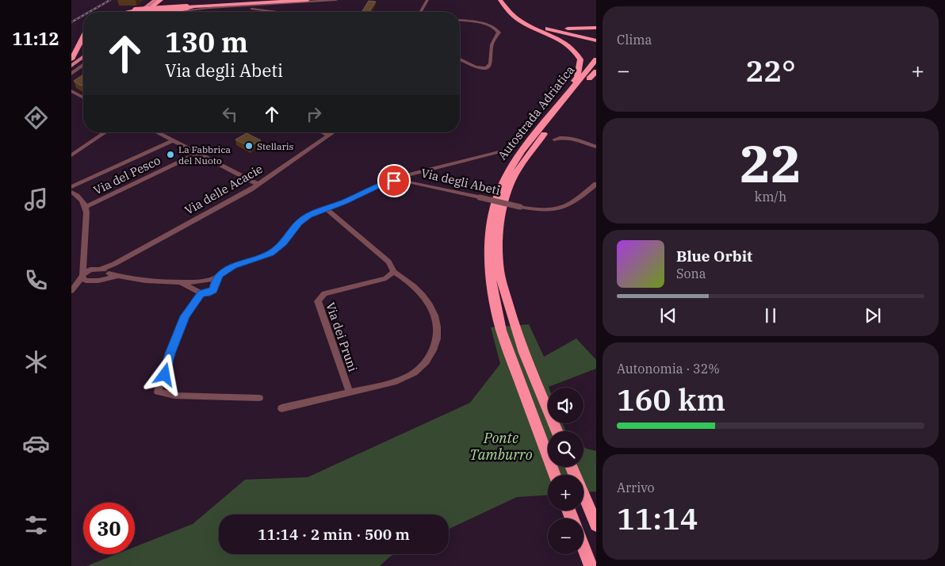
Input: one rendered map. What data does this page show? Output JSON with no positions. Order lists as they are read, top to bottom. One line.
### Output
{"streets":{"highway":["Autostrada Adriatica"],"street":["Via del Pesco","Via degli Abeti","Via delle Acacie","Via dei Pruni"]},"parks":["Ponte Tamburro"],"places":["Stellaris","La Fabbrica del Nuoto"],"page":{"tabs":"11:12","tile":["Clima",["22","km/h"],["Autonomia · 32%","160 km"],["Arrivo","11:14"]],"turn":["130 m","Via degli Abeti"],"heat":["−","22°","+"],"song":["Blue Orbit","Sona"],"map_buttons":["+","−"],"limit":"30","trip":"11:14 · 2 min · 500 m"}}
